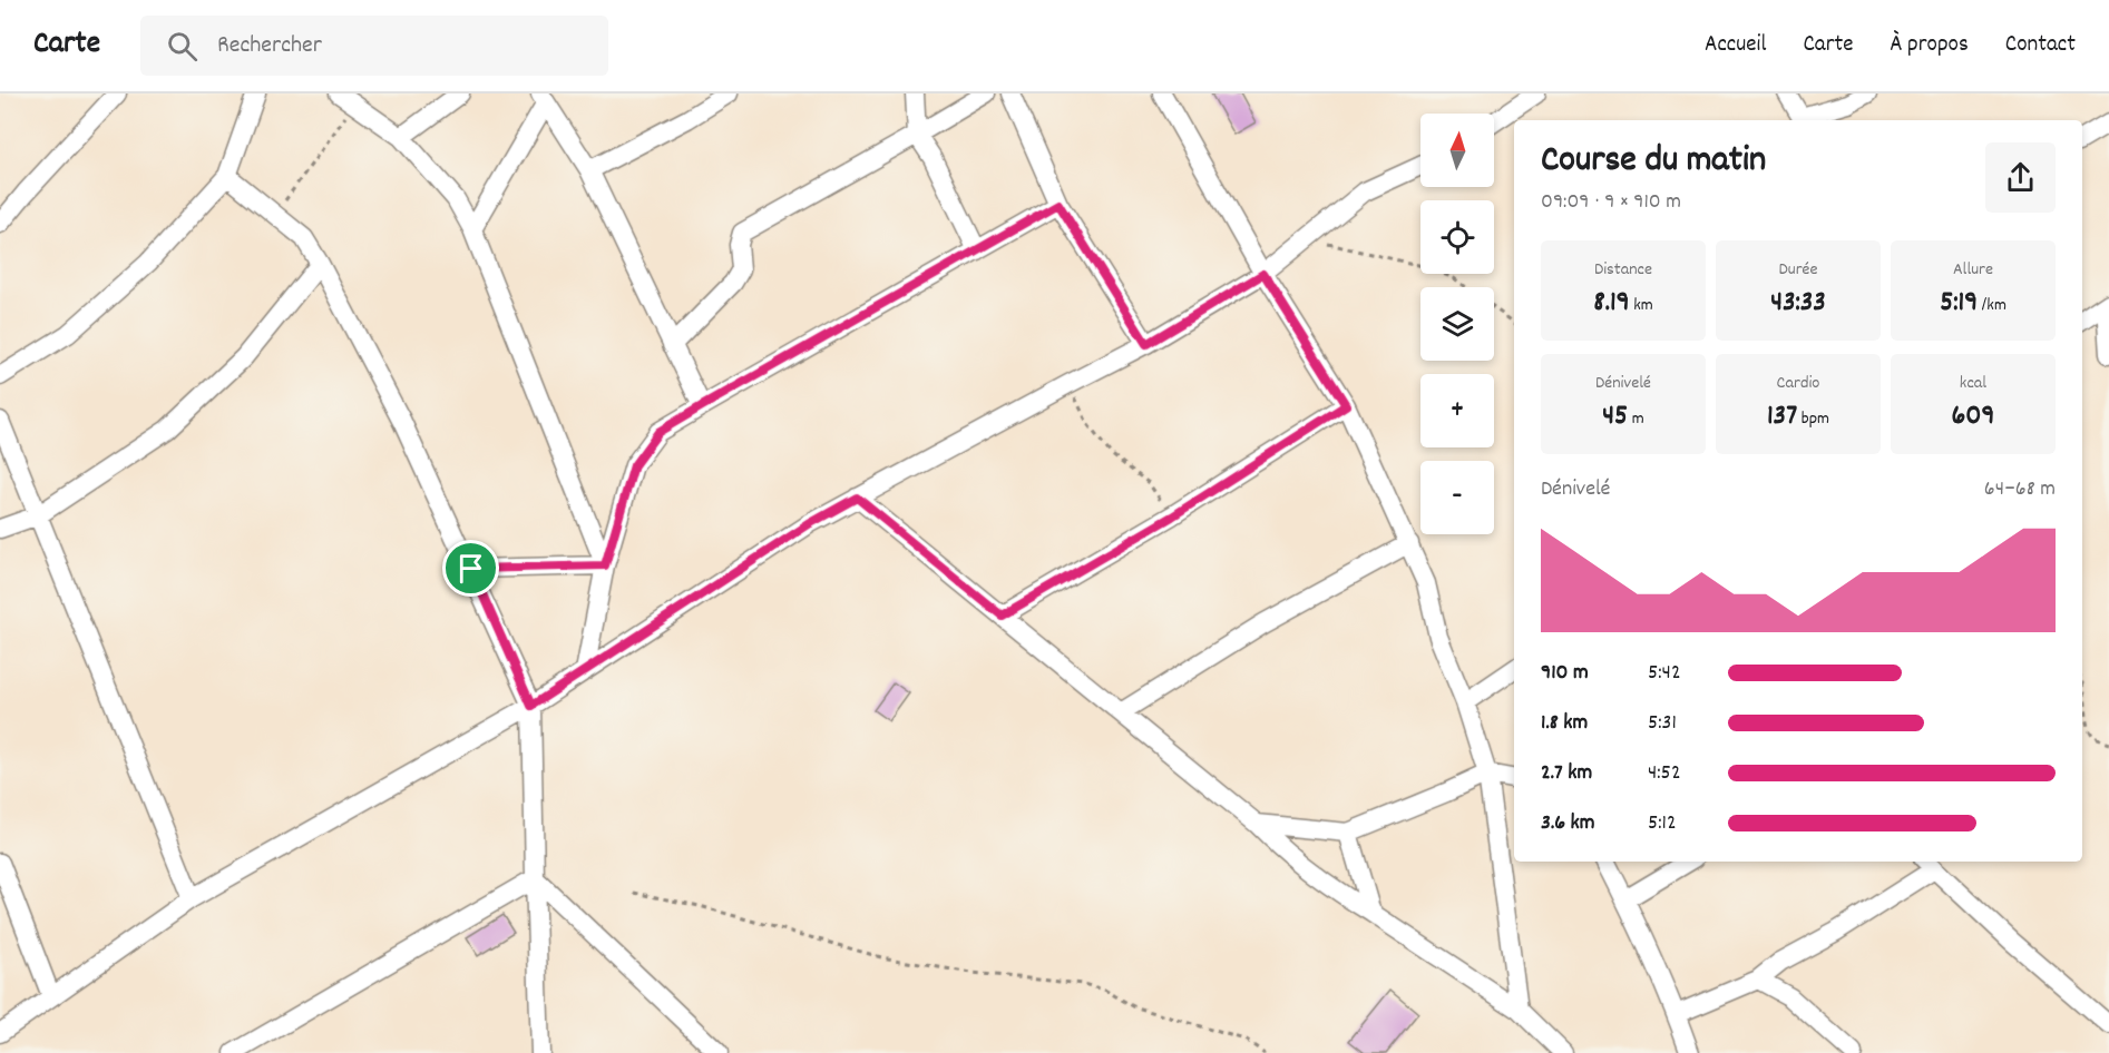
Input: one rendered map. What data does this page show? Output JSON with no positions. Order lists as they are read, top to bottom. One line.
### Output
{"north":"top","page":{"header":"Carte","search":"Rechercher","nav":["Accueil","Carte","À propos","Contact"],"map_buttons":["+","−"],"heading":["Course du matin","09:09 · 9 × 910 m"],"stats":[["Distance","8.19 km"],["Durée","43:33"],["Allure","5:19 /km"],["Dénivelé","45 m"],["Cardio","137 bpm"],["kcal","609"]],"chart":["Dénivelé","64–68 m"],"list":[{"name":"910 m","note":"5:42"},{"name":"1.8 km","note":"5:31"},{"name":"2.7 km","note":"4:52"},{"name":"3.6 km","note":"5:12"}]}}
